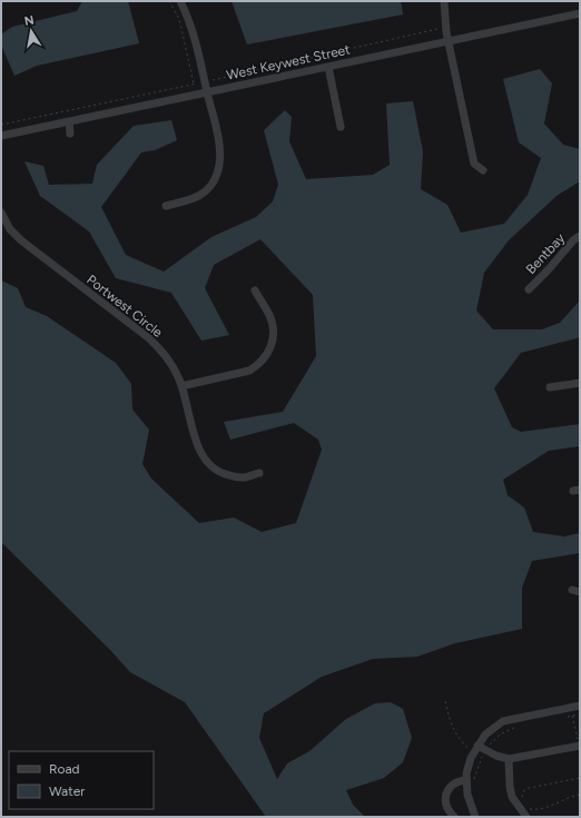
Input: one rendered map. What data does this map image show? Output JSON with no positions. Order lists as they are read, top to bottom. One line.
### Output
{"streets":{"street":["West Keywest Street","Bentbay","Portwest Circle"]},"legend":["Road","Water"],"north":"top"}
